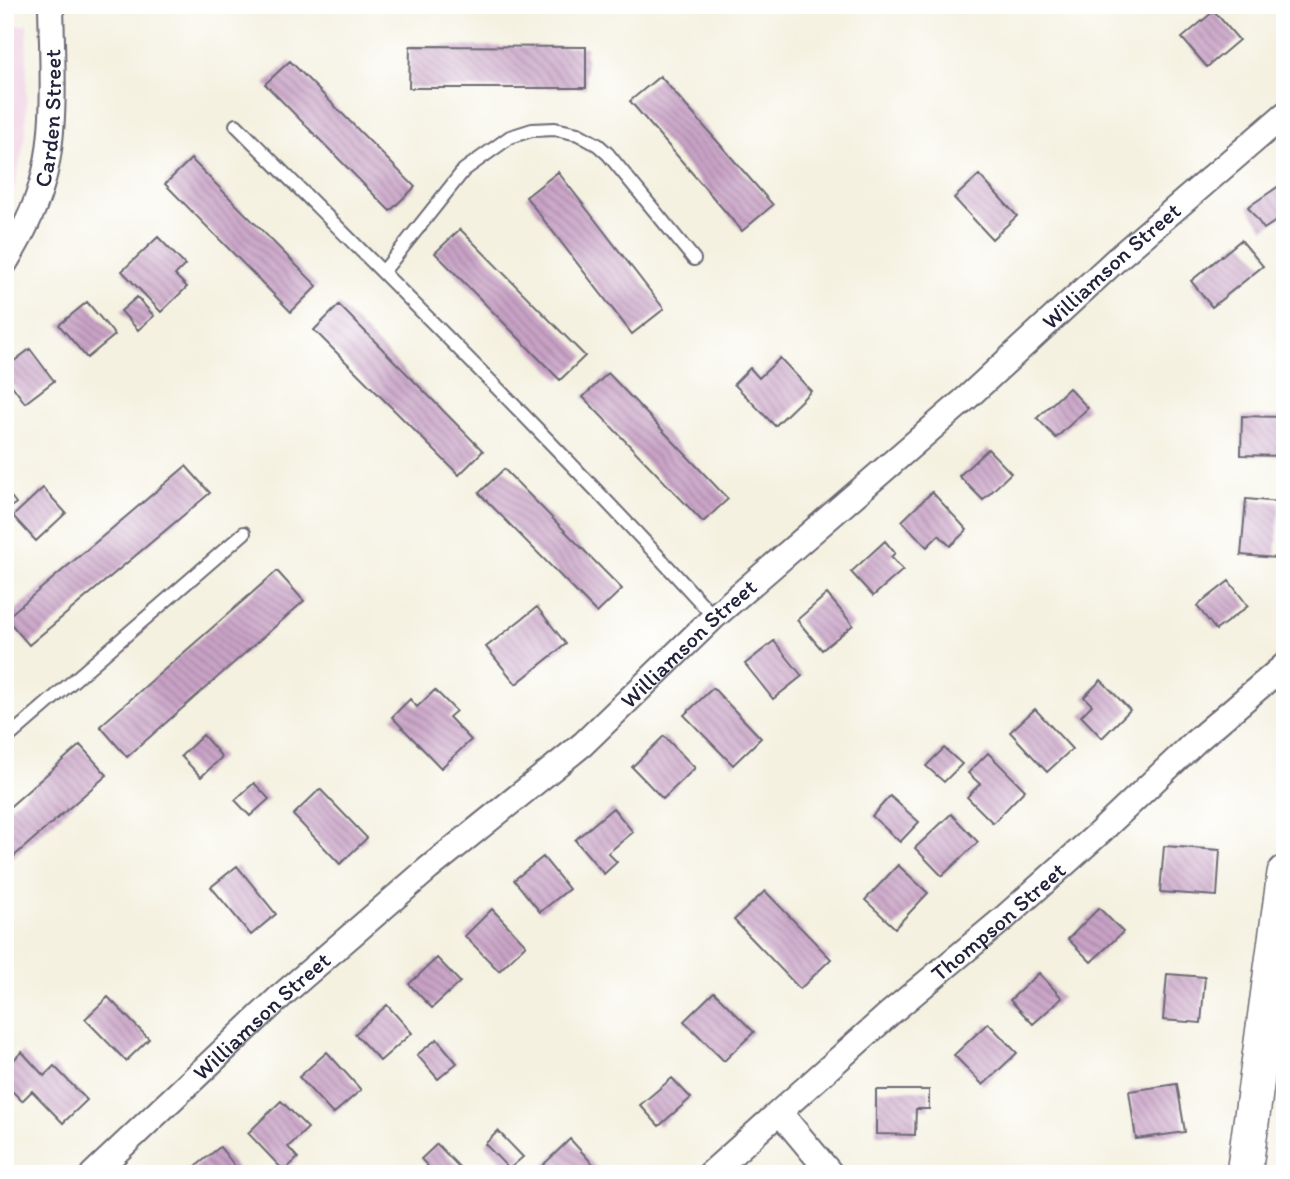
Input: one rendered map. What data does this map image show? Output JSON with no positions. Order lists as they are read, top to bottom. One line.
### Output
{"streets":{"street":["Carden Street","Williamson Street","Thompson Street"]}}
